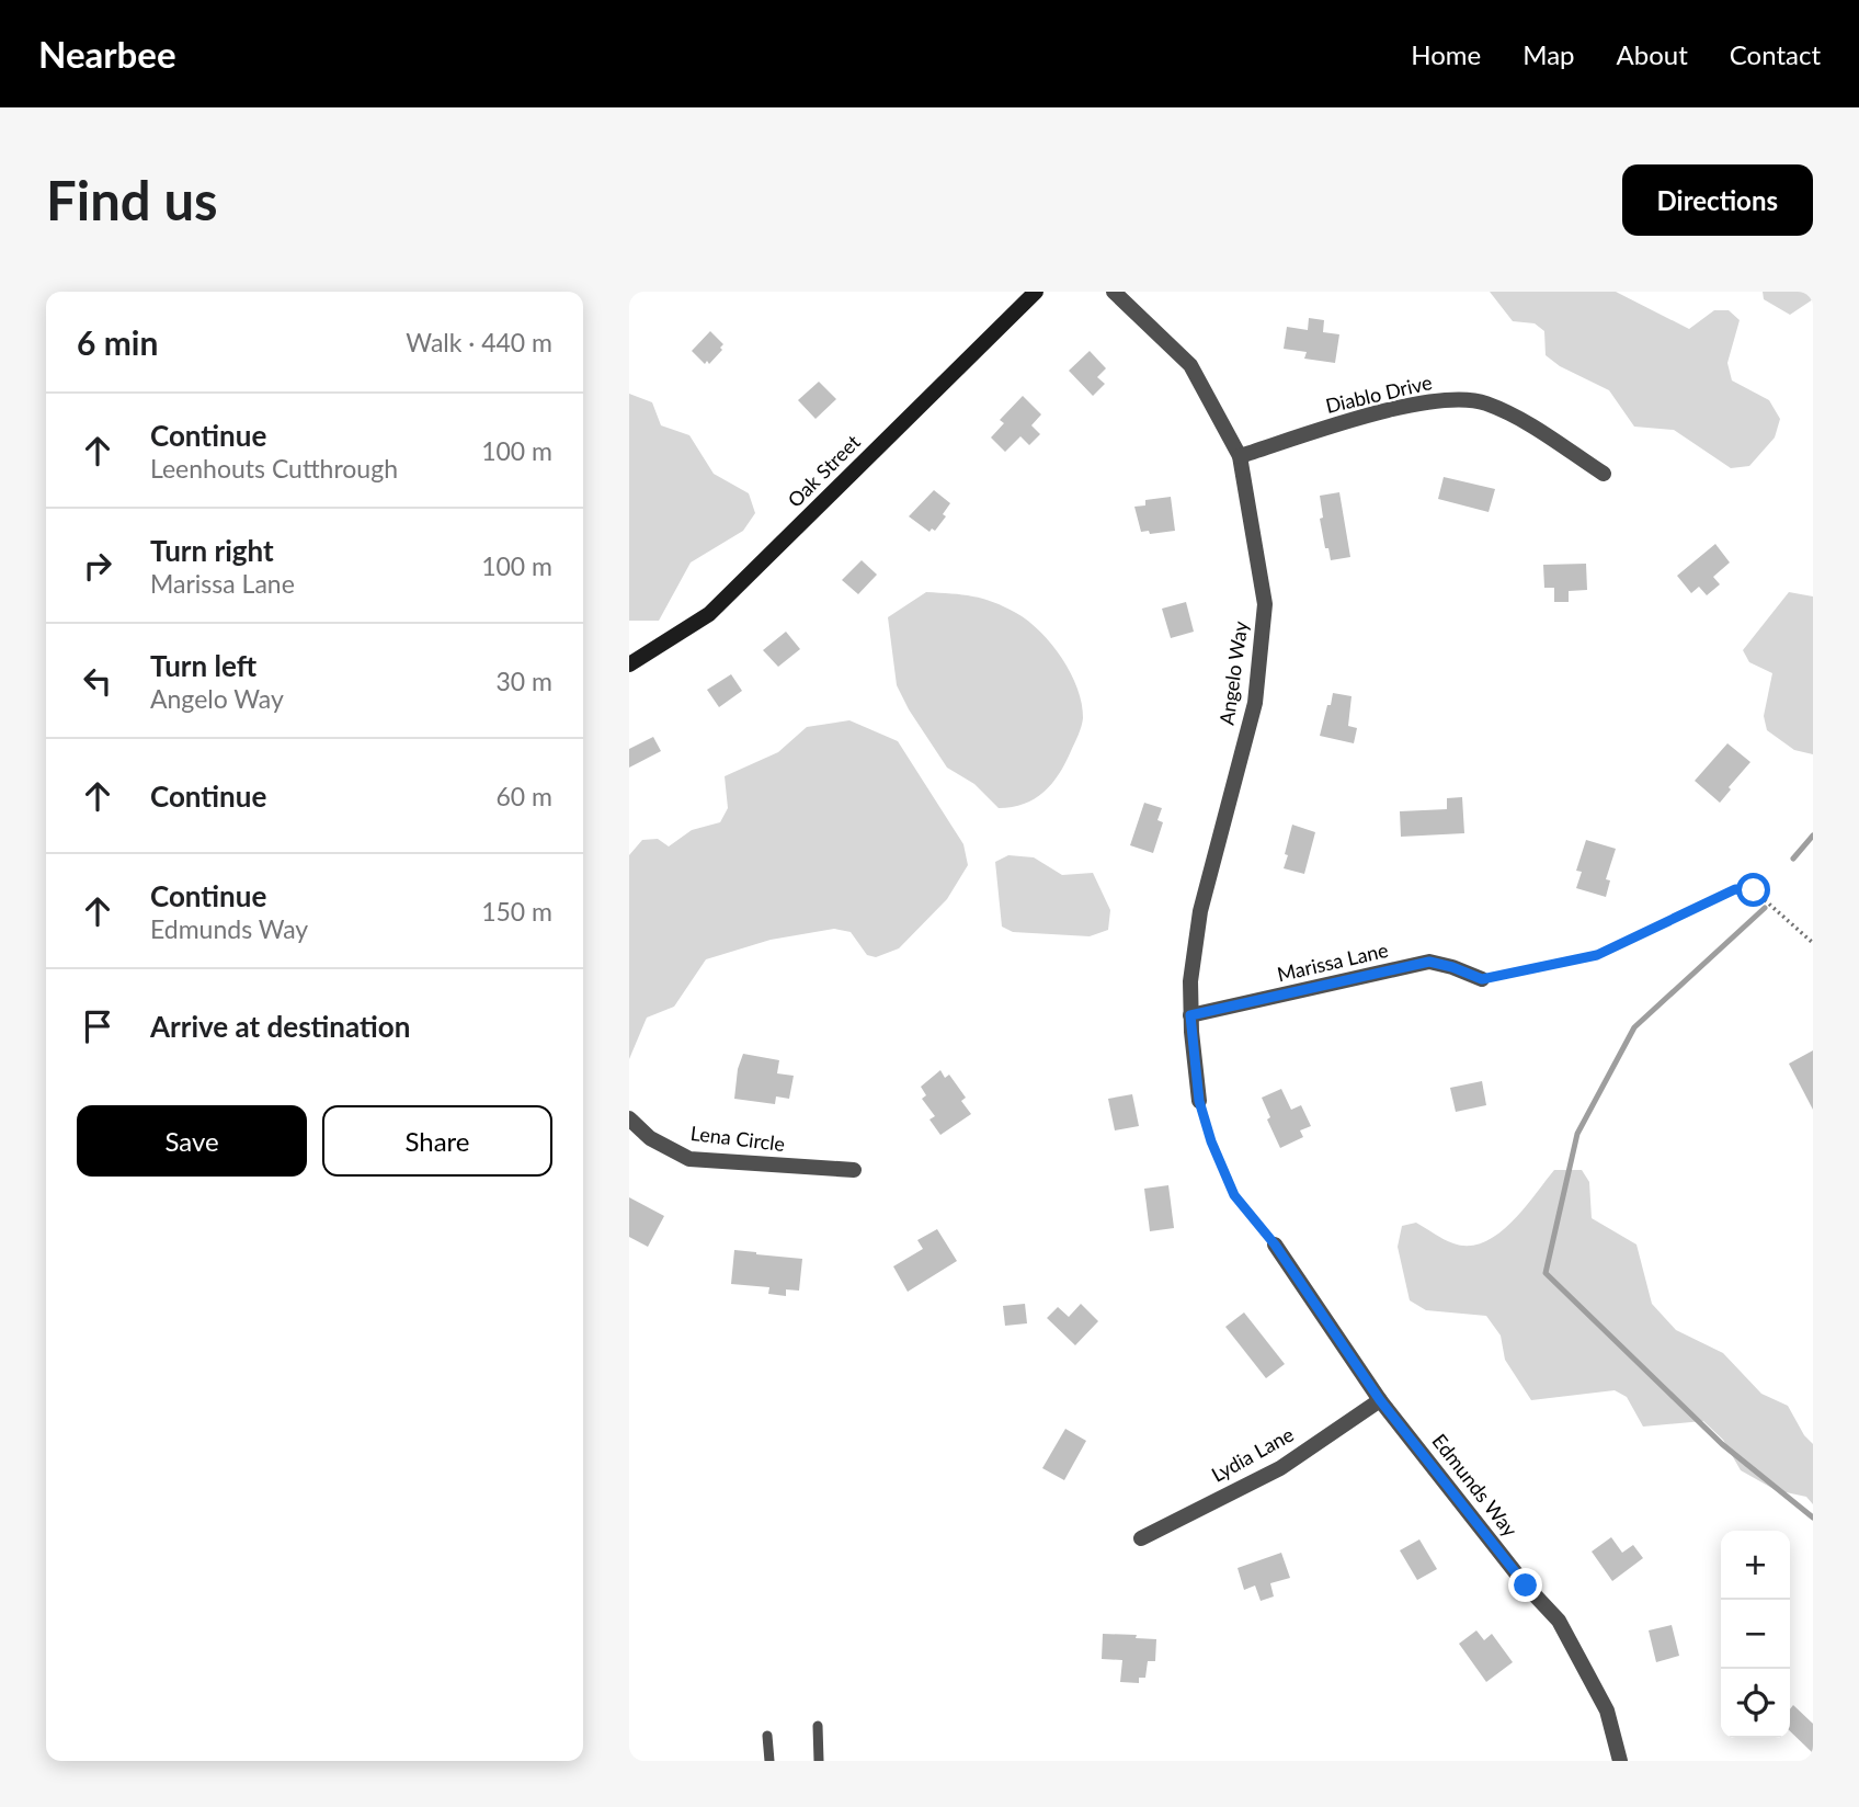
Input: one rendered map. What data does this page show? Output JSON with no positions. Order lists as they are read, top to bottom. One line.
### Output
{"streets":{"main road":["Oak Street"],"street":["Diablo Drive","Angelo Way","Marissa Lane","Lena Circle","Lydia Lane","Edmunds Way"]},"crossings":[["Diablo Drive","Angelo Way"],["Angelo Way","Marissa Lane"],["Lydia Lane","Edmunds Way"]],"page":{"header":"Nearbee","nav":["Home","Map","About","Contact"],"buttons":["Directions",["Save","Share"]],"title":"Find us","heading":["6 min","Walk · 440 m"],"list":[["Continue","Leenhouts Cutthrough","100 m"],["Turn right","Marissa Lane","100 m"],["Turn left","Angelo Way","30 m"],["Continue","60 m"],["Continue","Edmunds Way","150 m"],"Arrive at destination"],"map_buttons":["+","−"]}}
